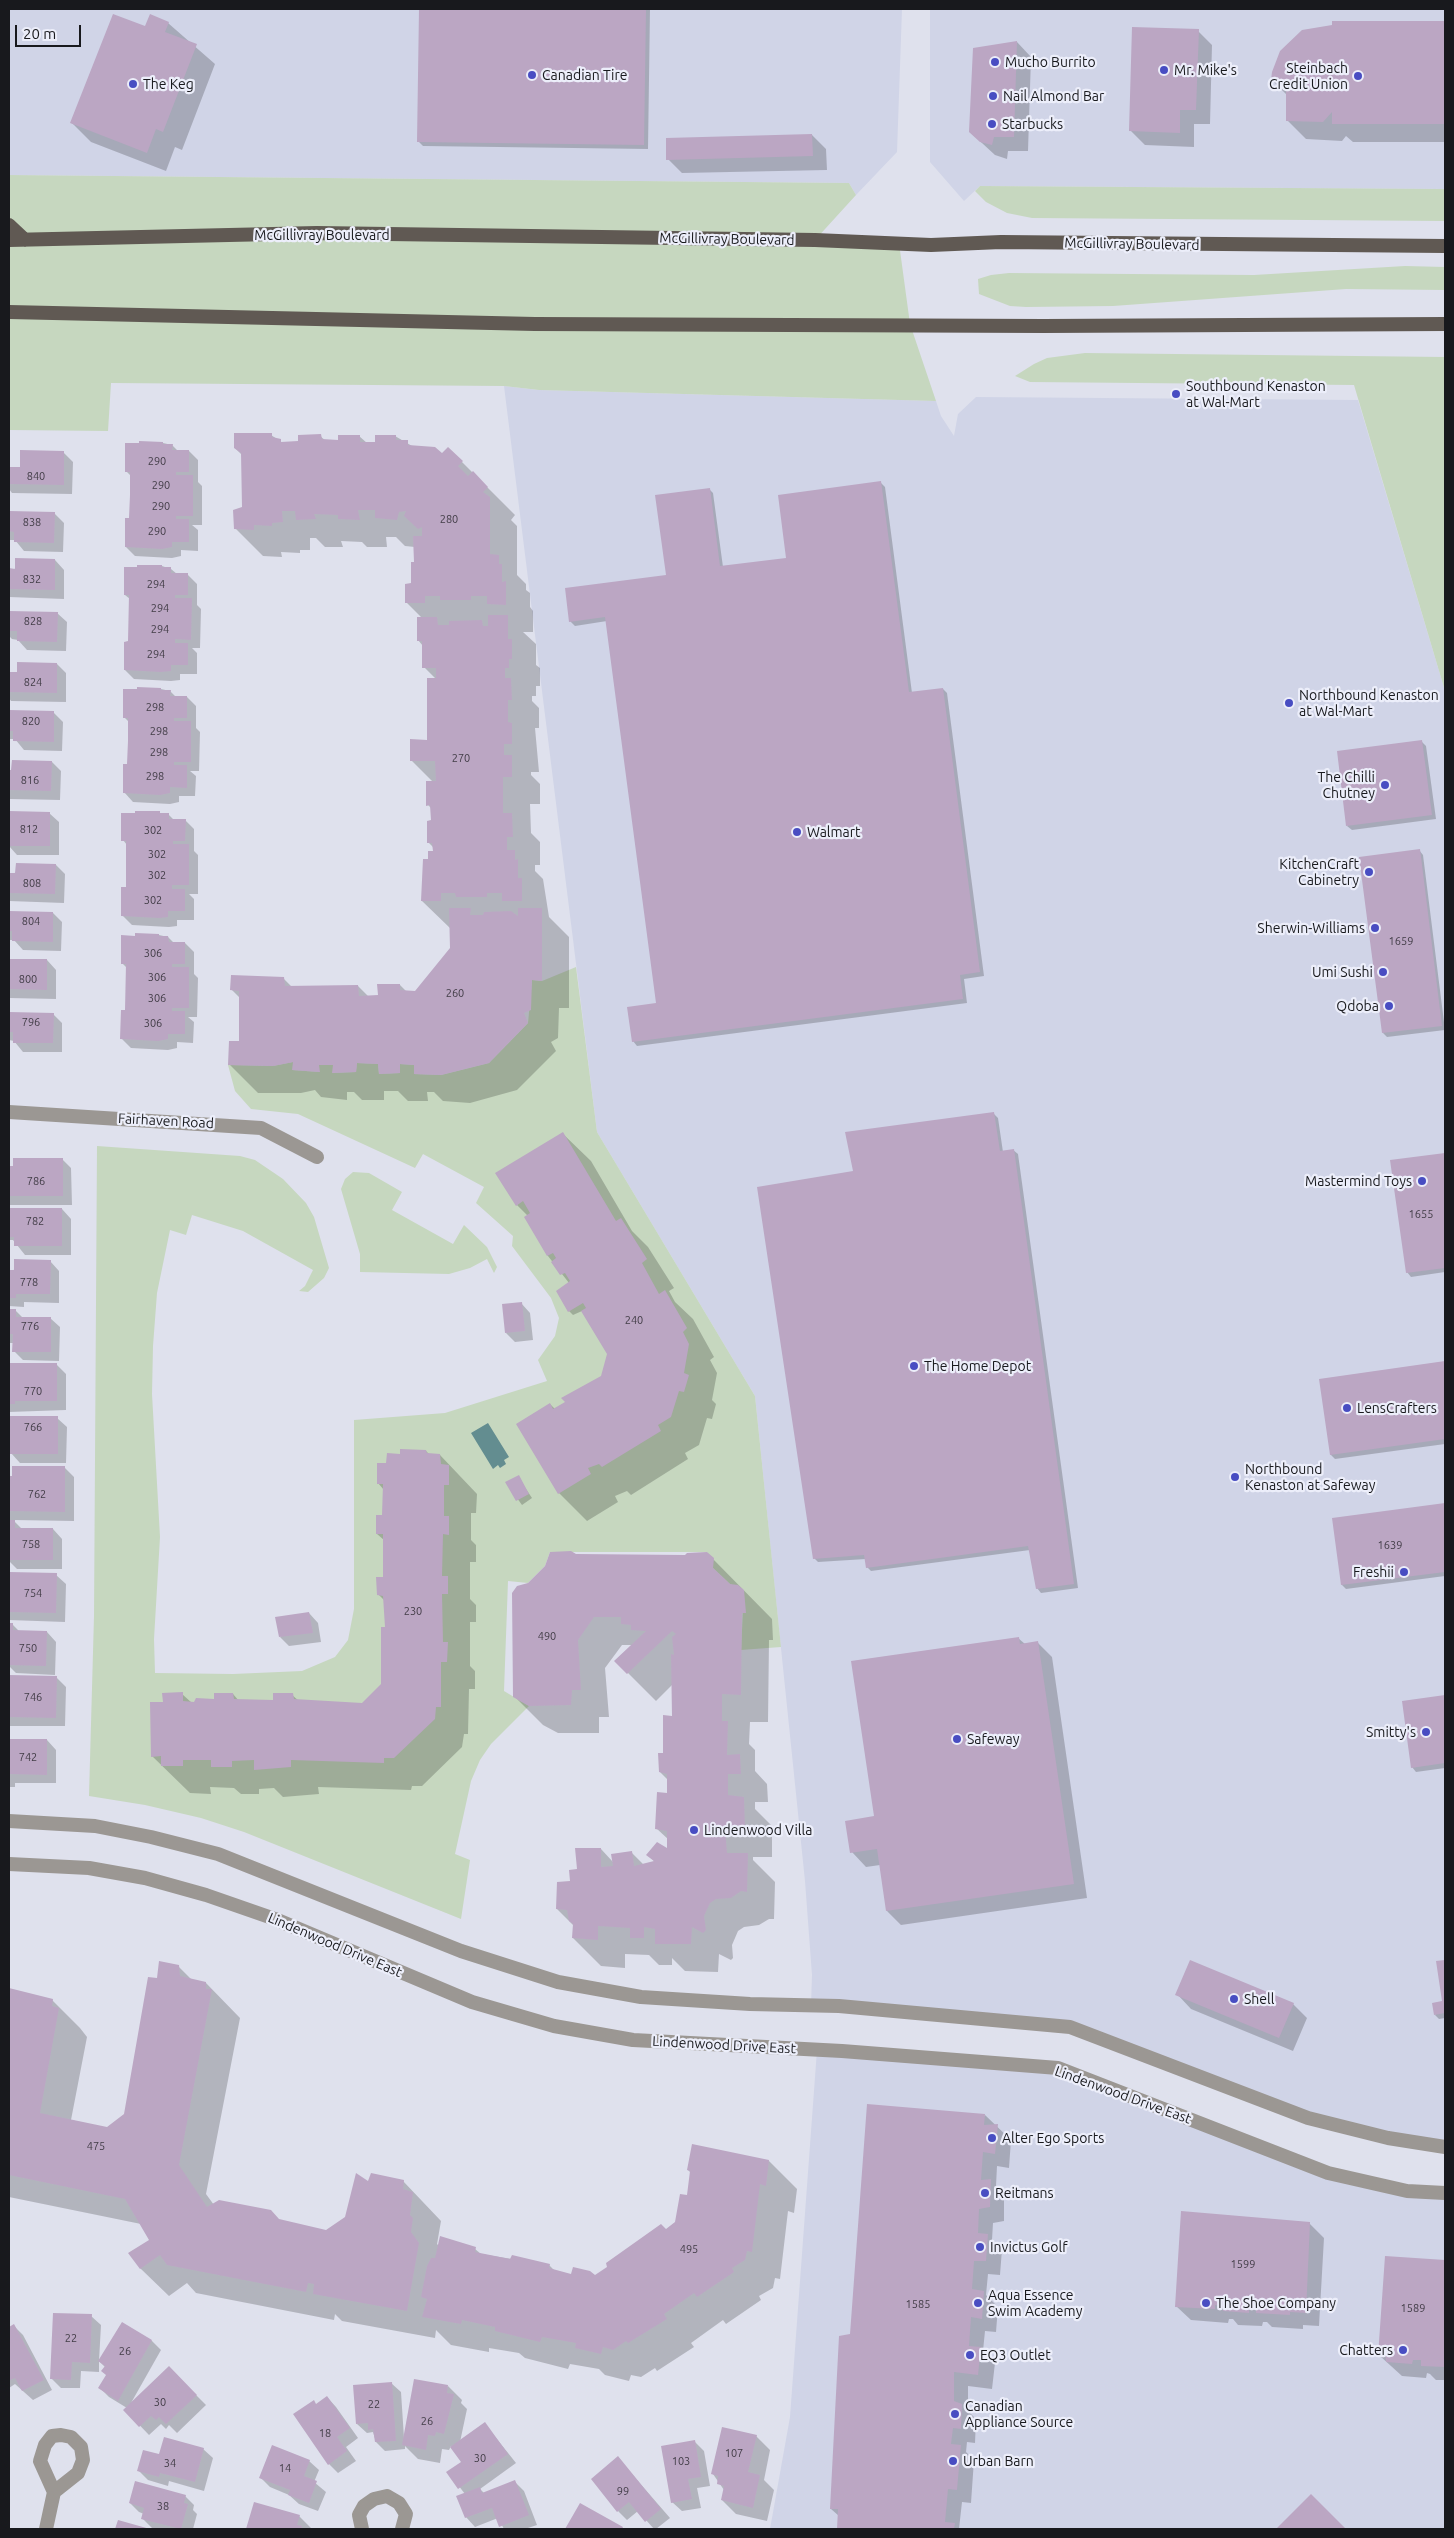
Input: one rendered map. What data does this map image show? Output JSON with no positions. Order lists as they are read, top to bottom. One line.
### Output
{"streets":{"main road":["McGillivray Boulevard"],"street":["Fairhaven Road","Lindenwood Drive East"]},"places":["Mucho Burrito","Mr. Mike's","Canadian Tire","Steinbach Credit Union","The Keg","Nail Almond Bar","Starbucks","Southbound Kenaston at Wal-Mart","Northbound Kenaston at Wal-Mart","The Chilli Chutney","Walmart","KitchenCraft Cabinetry","Sherwin-Williams","Umi Sushi","Qdoba","Mastermind Toys","The Home Depot","LensCrafters","Northbound Kenaston at Safeway","Freshii","Smitty's","Safeway","Lindenwood Villa","Shell","Alter Ego Sports","Reitmans","Invictus Golf","Aqua Essence Swim Academy","The Shoe Company","Chatters","EQ3 Outlet","Canadian Appliance Source","Urban Barn"],"house_numbers":["290","840","290","290","280","838","290","832","294","294","828","294","294","824","298","820","298","298","270","298","816","812","302","302","302","808","302","804","1659","306","306","800","260","306","796","306","786","1655","782","778","240","776","770","766","762","758","1639","754","230","490","750","746","742","475","495","1599","1585","1589","22","26","30","22","26","18","107","30","103","34","14","99","38"],"scale_bar":"20 m"}
